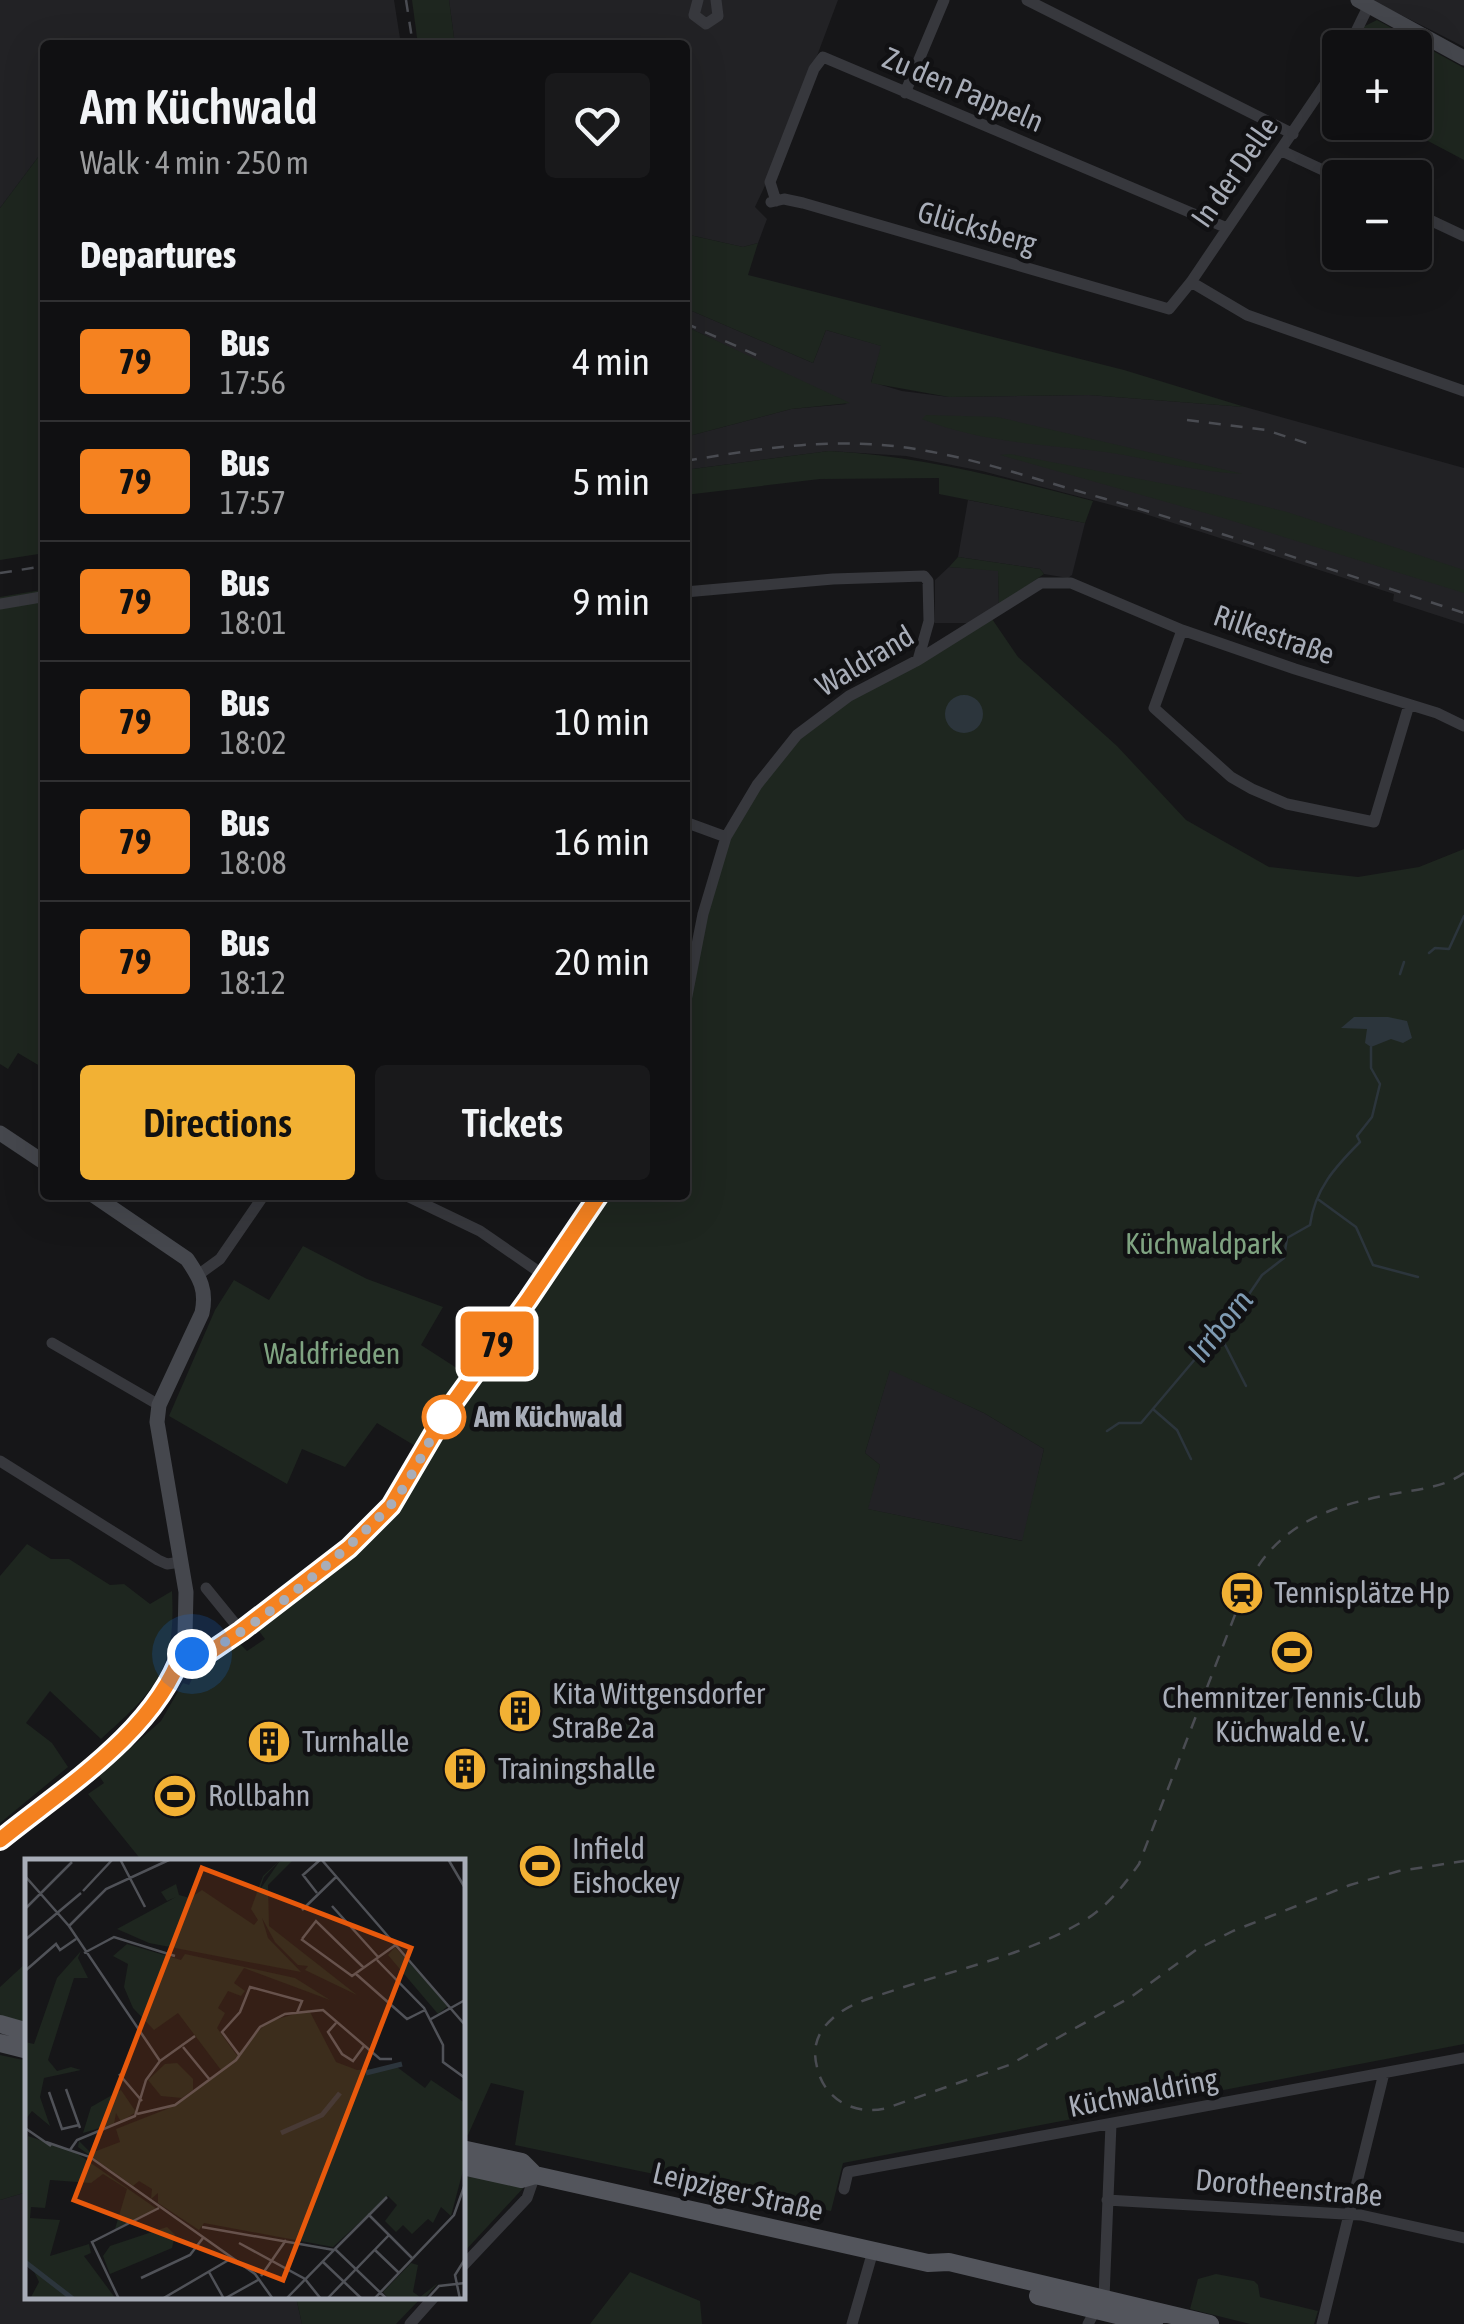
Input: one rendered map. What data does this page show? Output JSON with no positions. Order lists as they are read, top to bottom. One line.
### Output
{"streets":{"main road":["Leipziger Straße"],"street":["Zu den Pappeln","In der Delle","Glücksberg","Rilkestraße","Waldrand","Küchwaldring","Dorotheenstraße"]},"crossings":[["Zu den Pappeln","In der Delle"],["Zu den Pappeln","Glücksberg"],["In der Delle","Glücksberg"],["Rilkestraße","Waldrand"]],"water":["Irrborn"],"parks":["Küchwaldpark","Waldfrieden"],"places":{"other":["Am Küchwald"],"station":["Tennisplätze Hp"],"sports":["Chemnitzer Tennis-Club Küchwald e. V.","Rollbahn","Infield Eishockey"],"building":["Kita Wittgensdorfer Straße 2a","Turnhalle","Trainingshalle"]},"lines":["bus line 79"],"page":{"on_map":"79","map_buttons":["+","−"],"heading":[["Am Küchwald","Walk · 4 min · 250 m"],"Departures"],"list":[{"mark":"79","name":"Bus","note":"17:56","value":"4 min"},{"mark":"79","name":"Bus","note":"17:57","value":"5 min"},{"mark":"79","name":"Bus","note":"18:01","value":"9 min"},{"mark":"79","name":"Bus","note":"18:02","value":"10 min"},{"mark":"79","name":"Bus","note":"18:08","value":"16 min"},{"mark":"79","name":"Bus","note":"18:12","value":"20 min"}],"buttons":["Directions","Tickets"]}}
